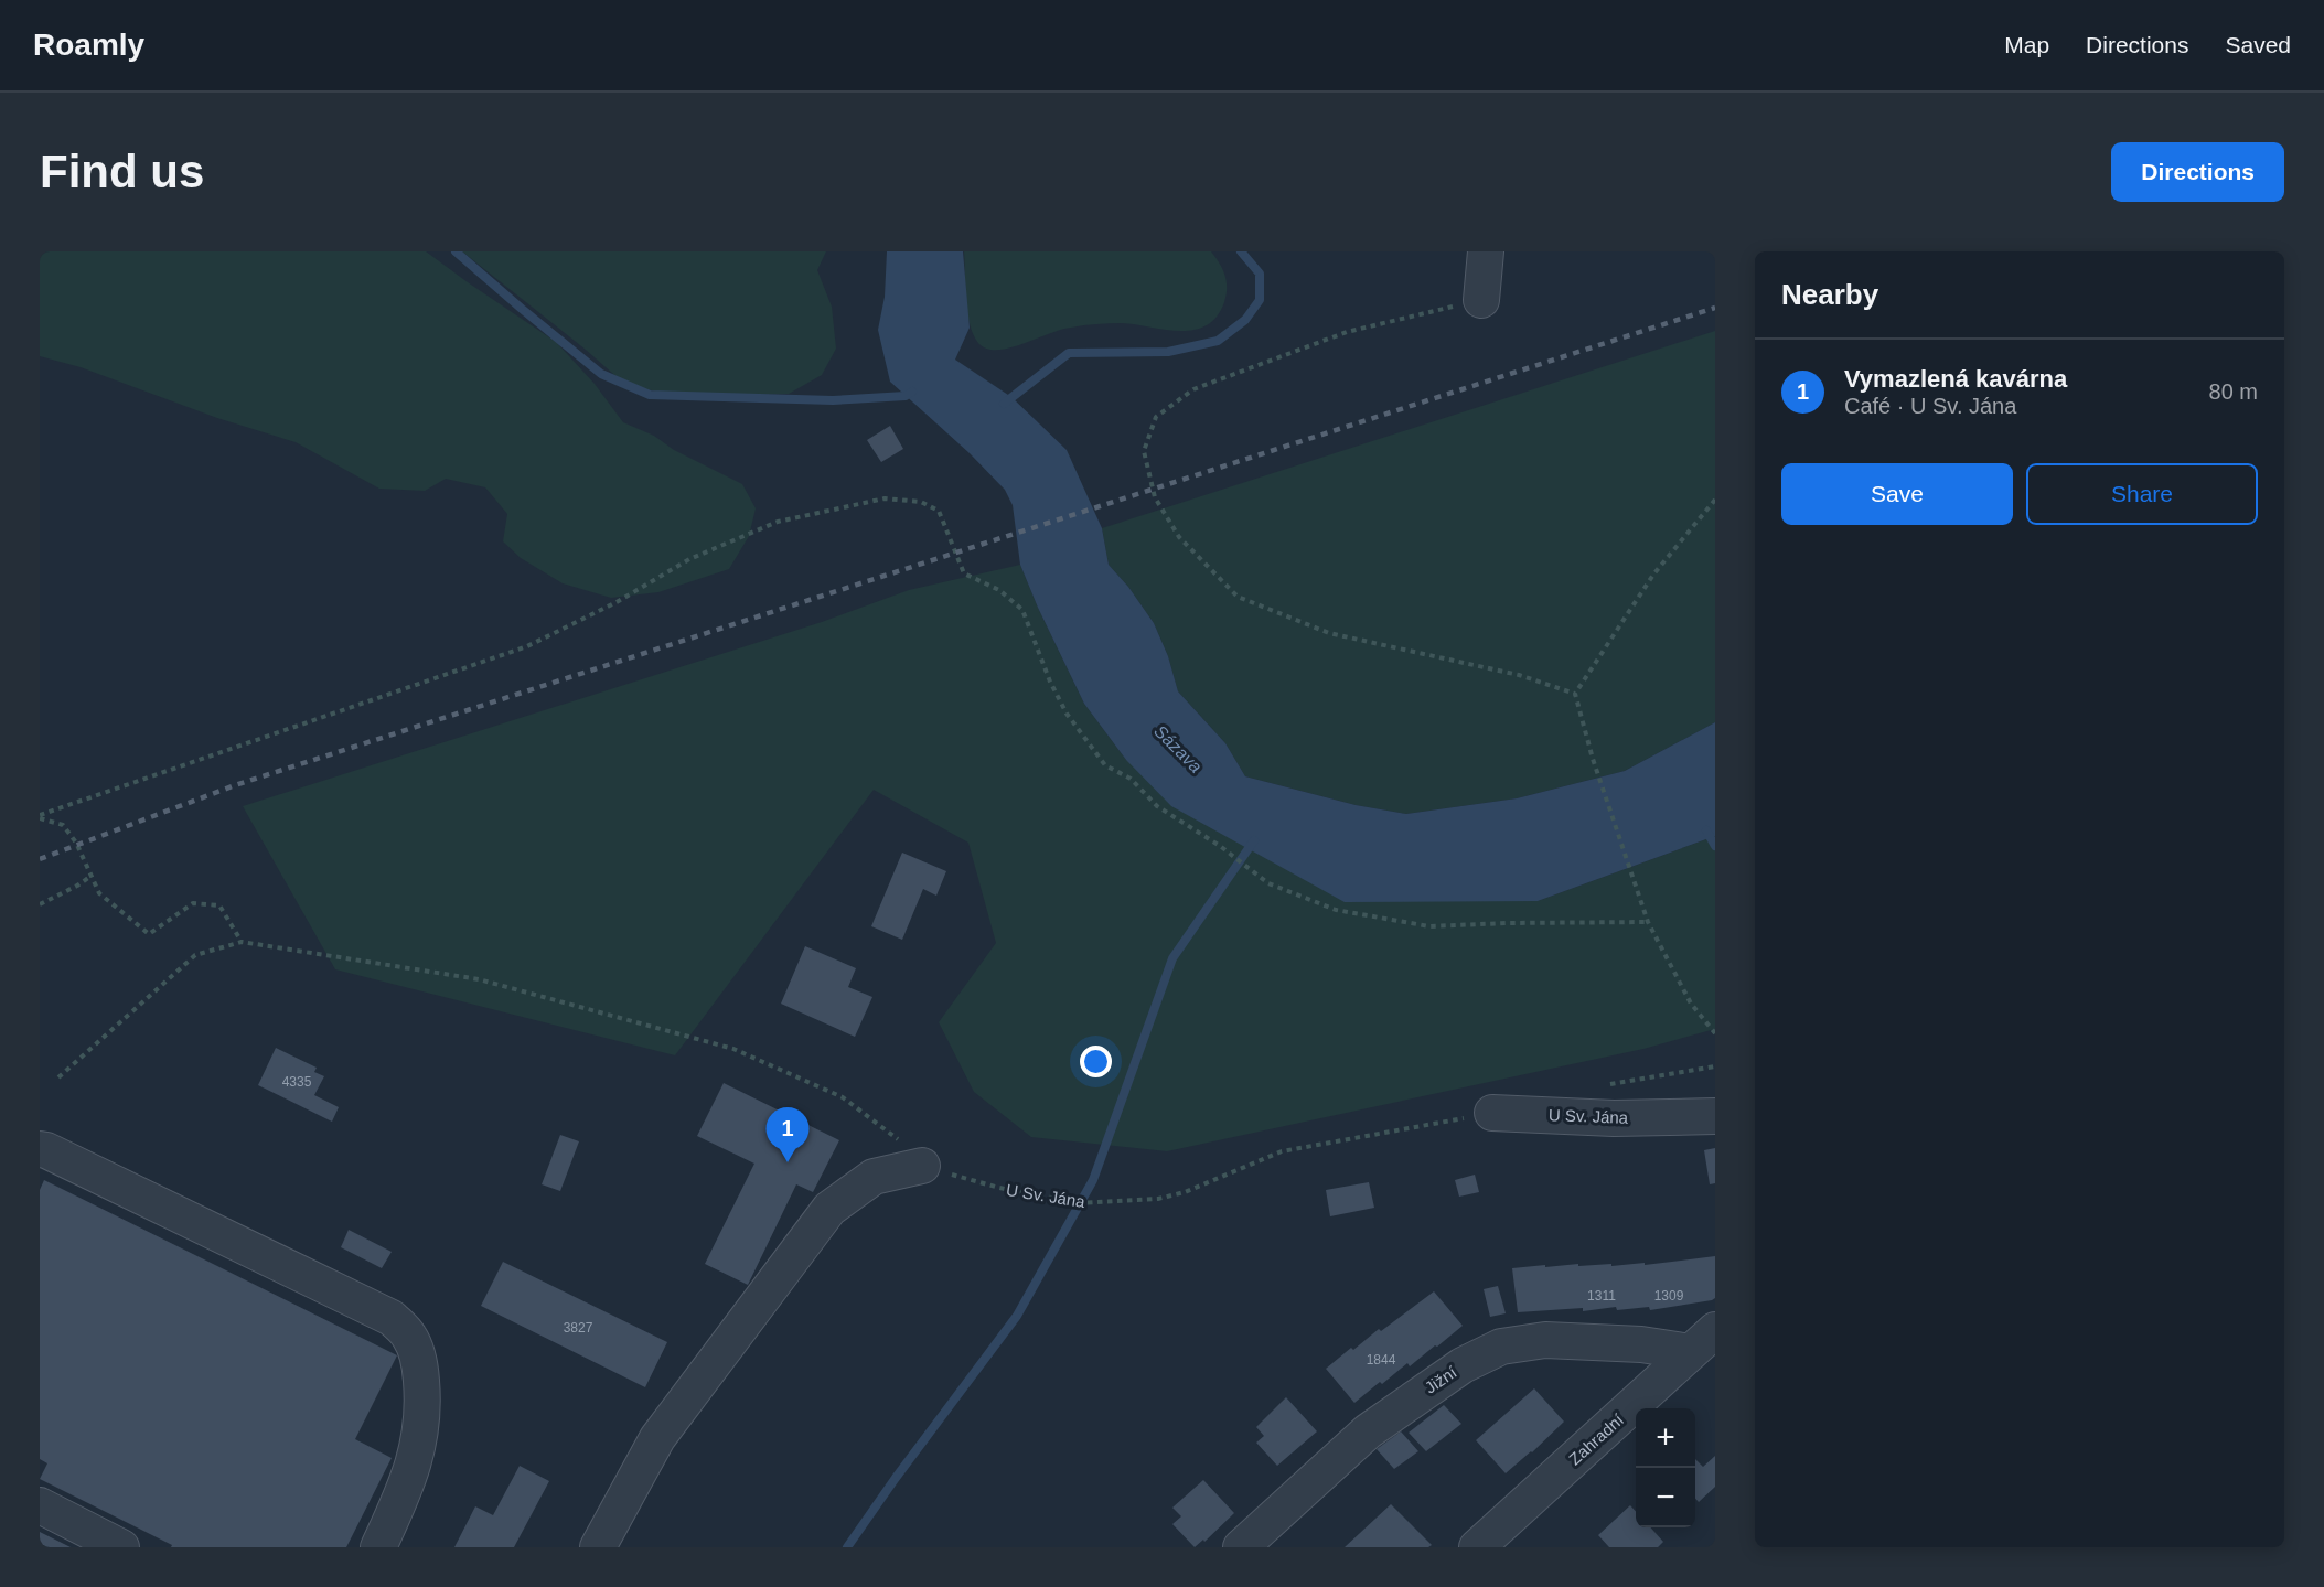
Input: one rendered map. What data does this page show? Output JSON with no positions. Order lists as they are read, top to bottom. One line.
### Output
{"streets":{"street":["U Sv. Jána","Jižní","Zahradní"]},"crossings":[["Jižní","Zahradní"]],"water":["Sázava"],"house_numbers":["4335","1311","1309","3827","1844"],"page":{"header":"Roamly","nav":["Map","Directions","Saved"],"buttons":["Directions",["Save","Share"]],"title":"Find us","heading":"Nearby","list":[{"mark":"1","name":"Vymazlená kavárna","note":"Café · U Sv. Jána","value":"80 m"}],"pins":"1","map_buttons":["+","−"]}}
